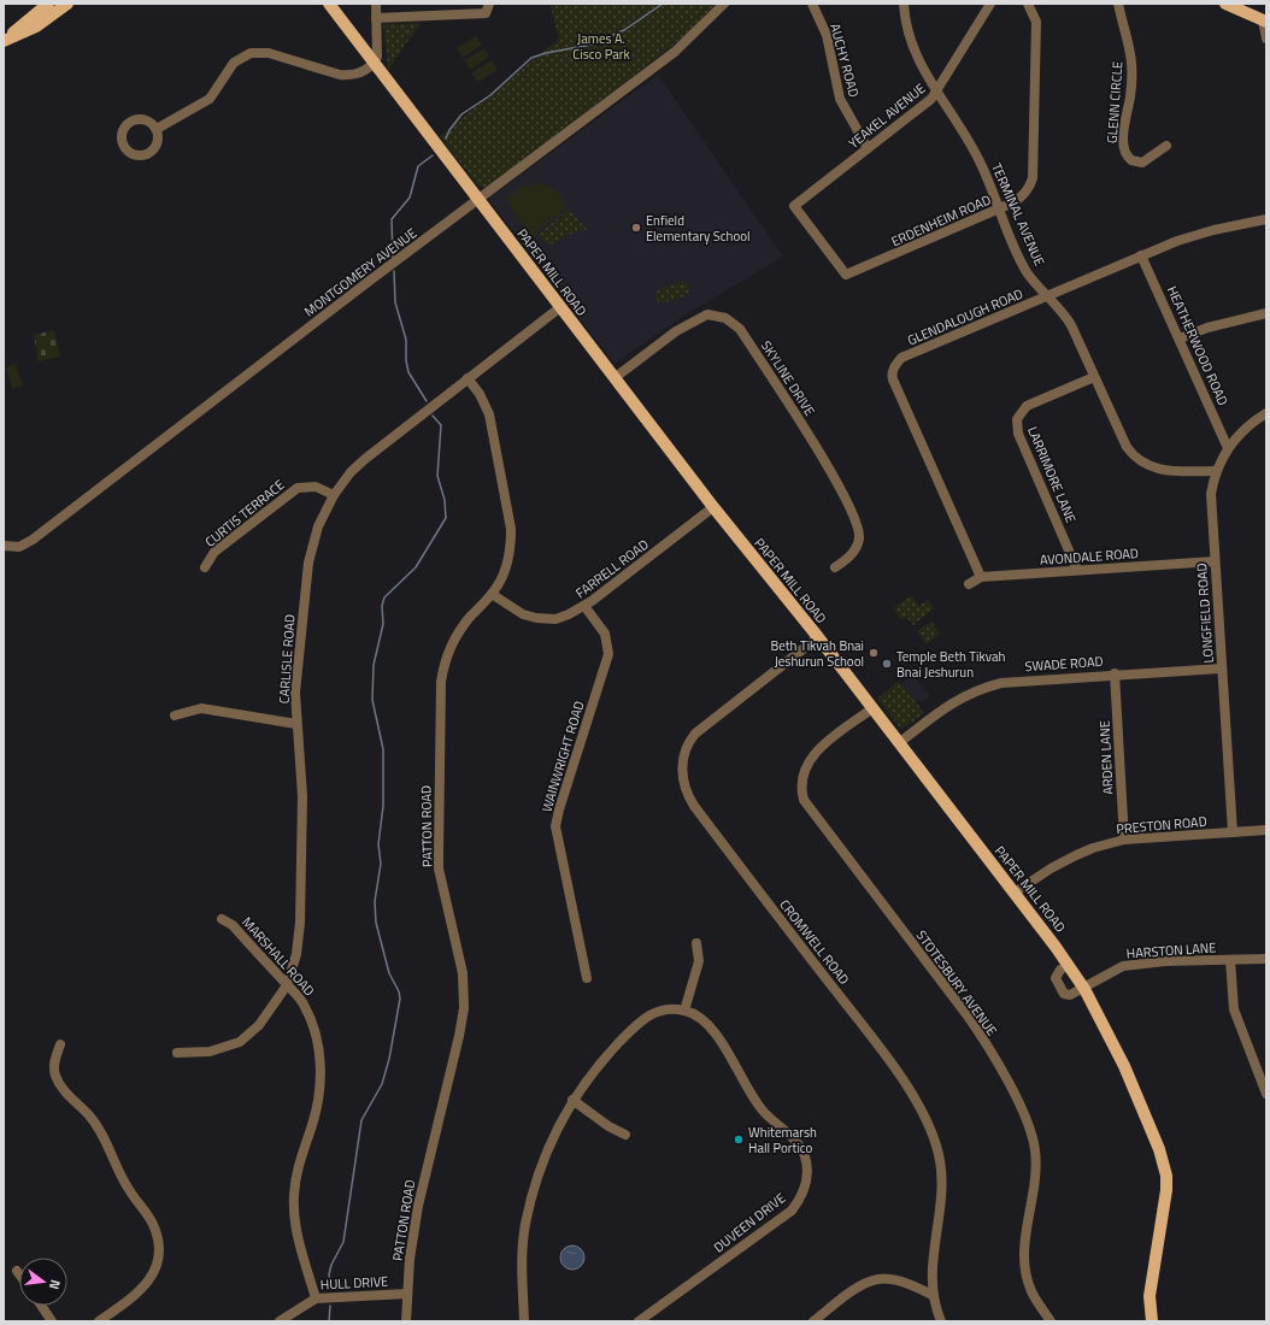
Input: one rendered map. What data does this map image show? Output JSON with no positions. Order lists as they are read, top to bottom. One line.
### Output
{"streets":{"main road":["PAPER MILL ROAD"],"street":["AUCHY ROAD","GLENN CIRCLE","YEAKEL AVENUE","TERMINAL AVENUE","ERDENHEIM ROAD","MONTGOMERY AVENUE","GLENDALOUGH ROAD","HEATHERWOOD ROAD","SKYLINE DRIVE","LARRIMORE LANE","CURTIS TERRACE","AVONDALE ROAD","FARRELL ROAD","LONGFIELD ROAD","CARLISLE ROAD","SWADE ROAD","WAINWRIGHT ROAD","ARDEN LANE","PRESTON ROAD","PATTON ROAD","CROMWELL ROAD","HARSTON LANE","MARSHALL ROAD","STOTESBURY AVENUE","DUVEEN DRIVE","HULL DRIVE"]},"crossings":[["AUCHY ROAD","YEAKEL AVENUE"],["YEAKEL AVENUE","TERMINAL AVENUE"],["YEAKEL AVENUE","ERDENHEIM ROAD"],["TERMINAL AVENUE","ERDENHEIM ROAD"],["TERMINAL AVENUE","GLENDALOUGH ROAD"],["TERMINAL AVENUE","LARRIMORE LANE"],["TERMINAL AVENUE","LONGFIELD ROAD"],["MONTGOMERY AVENUE","PAPER MILL ROAD"],["PAPER MILL ROAD","SKYLINE DRIVE"],["PAPER MILL ROAD","FARRELL ROAD"],["PAPER MILL ROAD","CARLISLE ROAD"],["PAPER MILL ROAD","SWADE ROAD"],["PAPER MILL ROAD","PRESTON ROAD"],["PAPER MILL ROAD","CROMWELL ROAD"],["PAPER MILL ROAD","HARSTON LANE"],["PAPER MILL ROAD","STOTESBURY AVENUE"],["GLENDALOUGH ROAD","HEATHERWOOD ROAD"],["GLENDALOUGH ROAD","AVONDALE ROAD"],["HEATHERWOOD ROAD","LONGFIELD ROAD"],["LARRIMORE LANE","AVONDALE ROAD"],["CURTIS TERRACE","CARLISLE ROAD"],["AVONDALE ROAD","LONGFIELD ROAD"],["FARRELL ROAD","WAINWRIGHT ROAD"],["FARRELL ROAD","PATTON ROAD"],["LONGFIELD ROAD","SWADE ROAD"],["LONGFIELD ROAD","PRESTON ROAD"],["CARLISLE ROAD","PATTON ROAD"],["CARLISLE ROAD","MARSHALL ROAD"],["SWADE ROAD","ARDEN LANE"],["ARDEN LANE","PRESTON ROAD"],["PATTON ROAD","HULL DRIVE"],["MARSHALL ROAD","HULL DRIVE"]],"parks":["James A. Cisco Park"],"places":["Enfield Elementary School","Beth Tikvah Bnai Jeshurun School","Temple Beth Tikvah Bnai Jeshurun","Whitemarsh Hall Portico"],"north":"right"}
